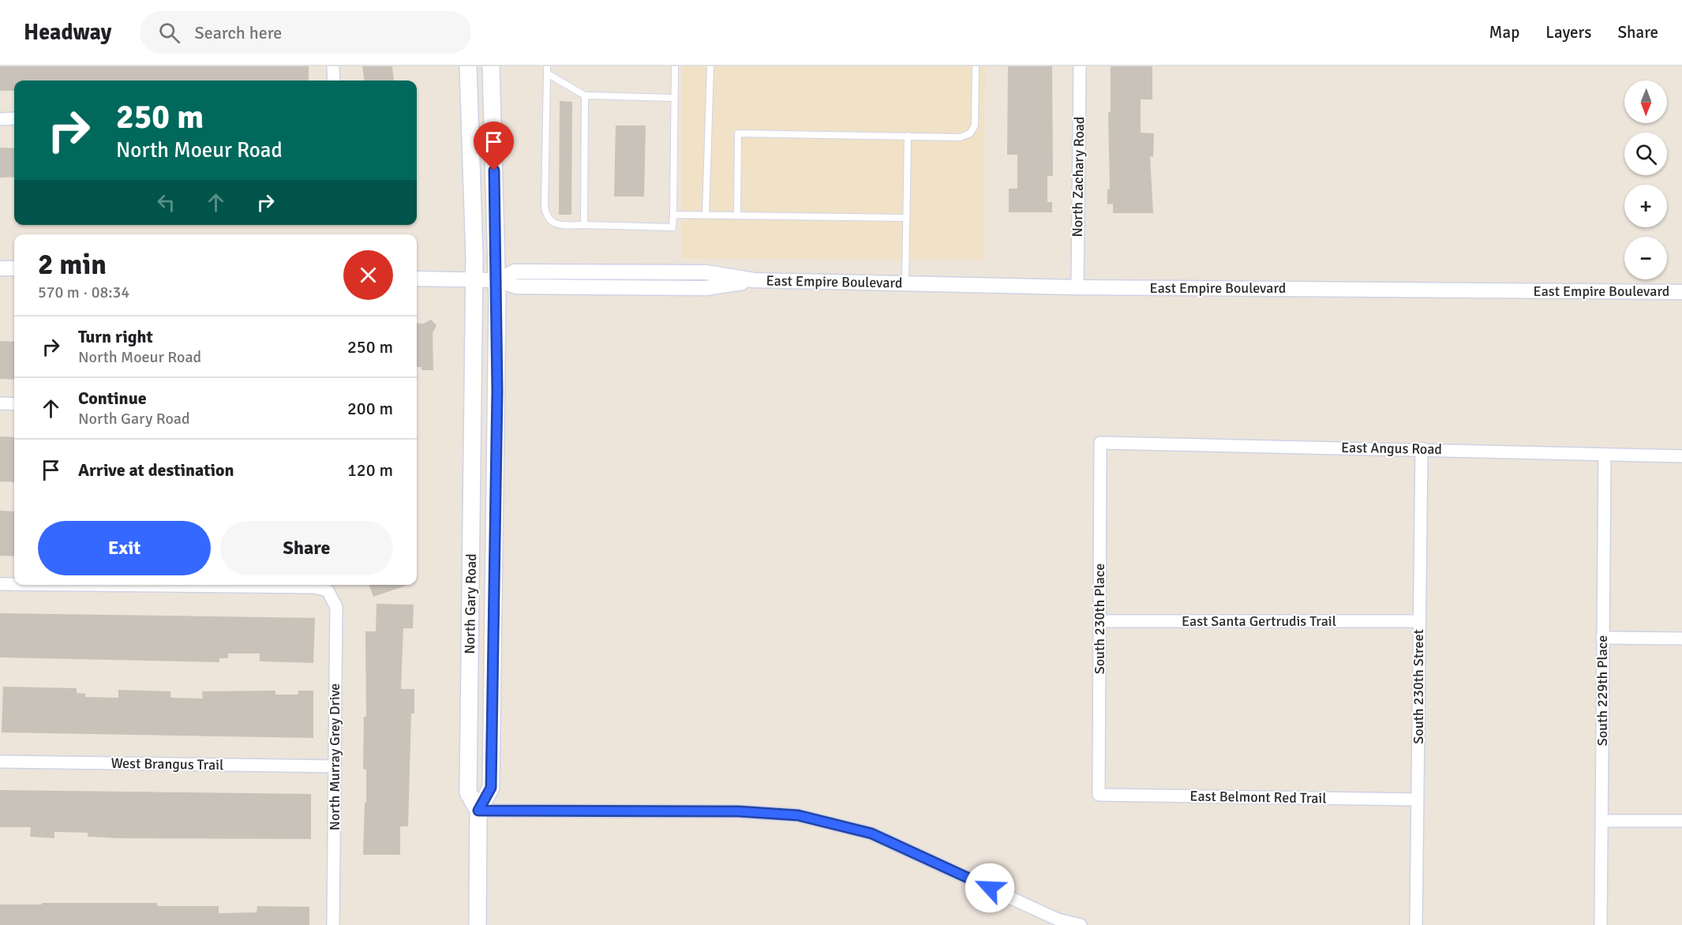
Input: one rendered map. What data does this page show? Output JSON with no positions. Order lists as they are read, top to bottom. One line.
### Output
{"streets":{"main road":["North Gary Road"],"street":["North Zachary Road","East Empire Boulevard","East Angus Road","South 230th Place","East Santa Gertrudis Trail","South 230th Street","South 229th Place","North Murray Grey Drive","West Brangus Trail","East Belmont Red Trail"]},"crossings":[["North Zachary Road","East Empire Boulevard"],["East Empire Boulevard","North Gary Road"],["East Angus Road","South 230th Place"],["East Angus Road","South 230th Street"],["East Angus Road","South 229th Place"],["South 230th Place","East Santa Gertrudis Trail"],["South 230th Place","East Belmont Red Trail"],["East Santa Gertrudis Trail","South 230th Street"],["South 230th Street","East Belmont Red Trail"],["North Murray Grey Drive","West Brangus Trail"]],"north":"bottom","page":{"header":"Headway","search":"Search here","nav":["Map","Layers","Share"],"map_buttons":["+","−"],"turn":["250 m","North Moeur Road"],"heading":["2 min","570 m · 08:34"],"list":[{"name":"Turn right","note":"North Moeur Road","value":"250 m"},{"name":"Continue","note":"North Gary Road","value":"200 m"},{"name":"Arrive at destination","value":"120 m"}],"buttons":["Exit","Share"]}}
